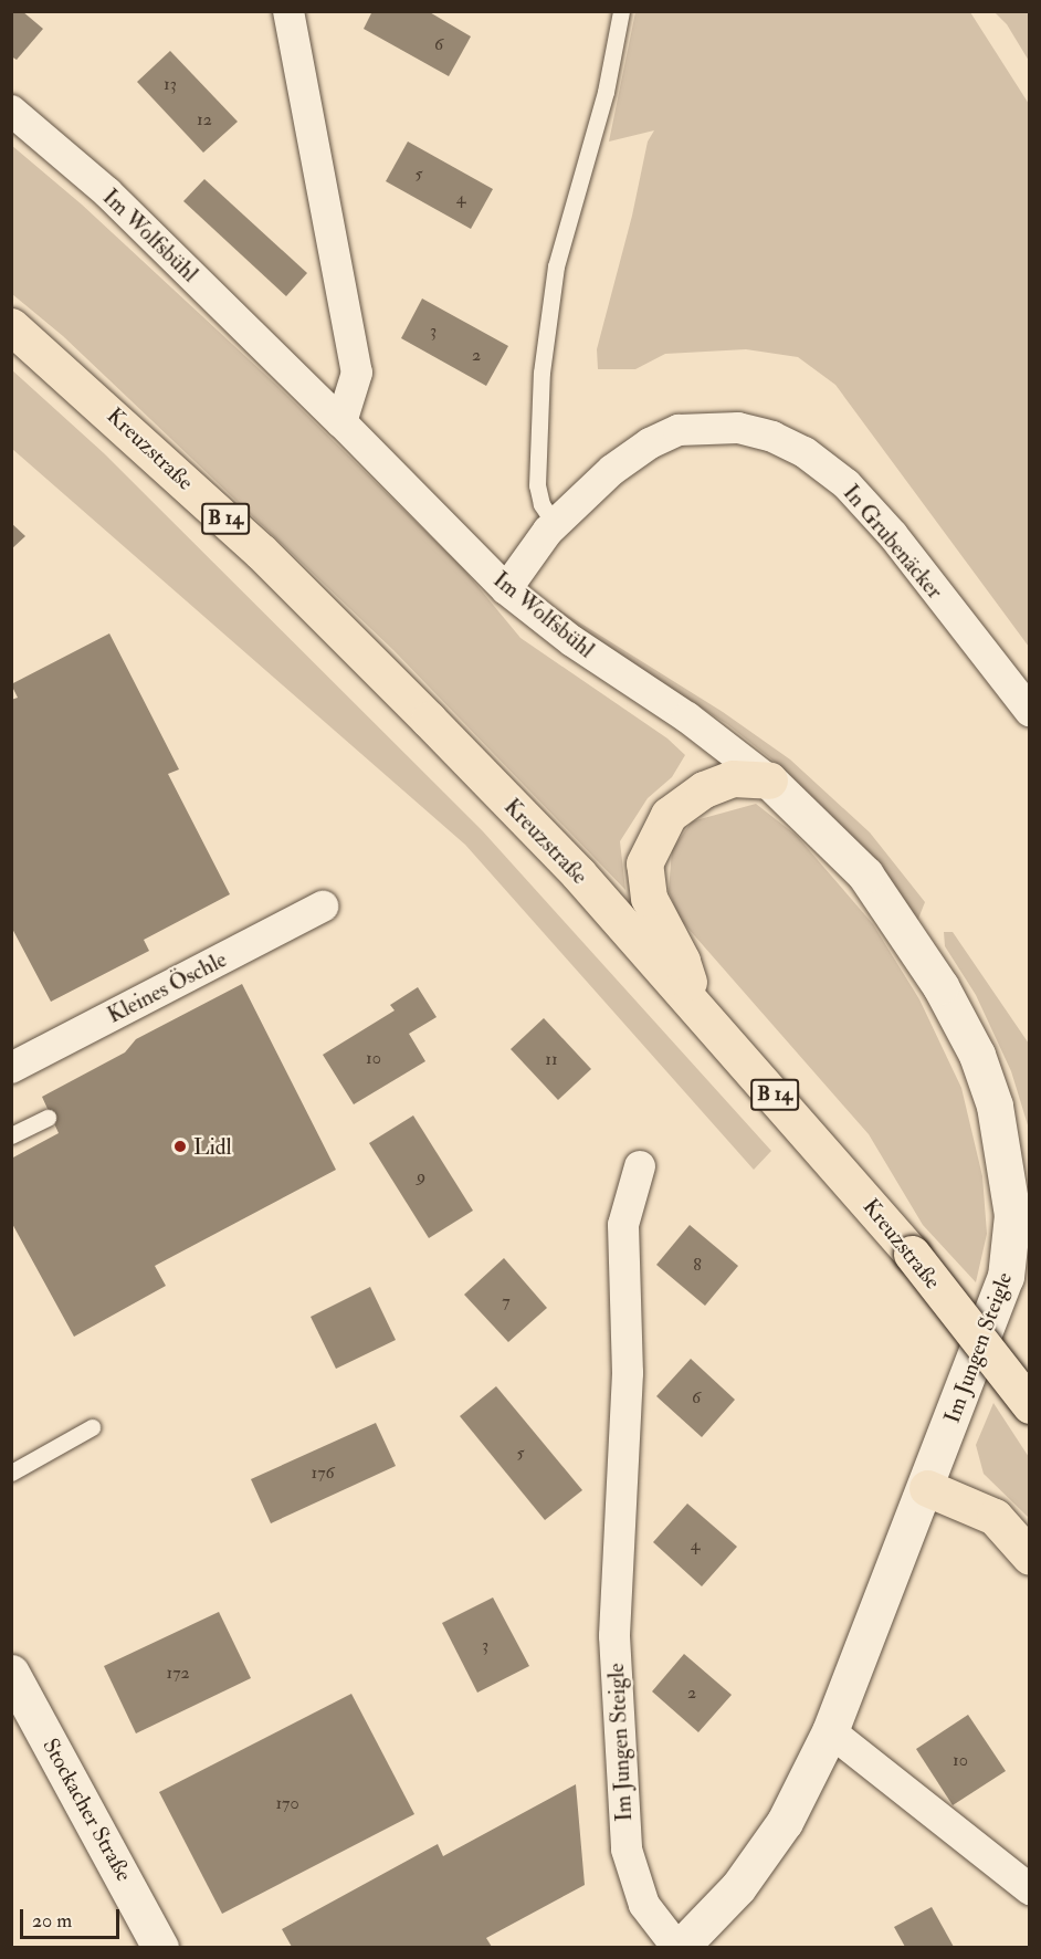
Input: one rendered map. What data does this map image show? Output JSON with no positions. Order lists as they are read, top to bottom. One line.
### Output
{"streets":{"main road":["Kreuzstraße","B 14"],"street":["Im Wolfsbühl","In Grubenäcker","Kleines Öschle","Im Jungen Steigle","Stockacher Straße"]},"crossings":[["Im Wolfsbühl","In Grubenäcker"],["Im Wolfsbühl","Im Jungen Steigle"]],"places":["Lidl"],"house_numbers":["6","13","12","5","4","3","2","10","11","9","8","7","6","5","176","4","3","172","2","10","170"],"scale_bar":"20 m"}
